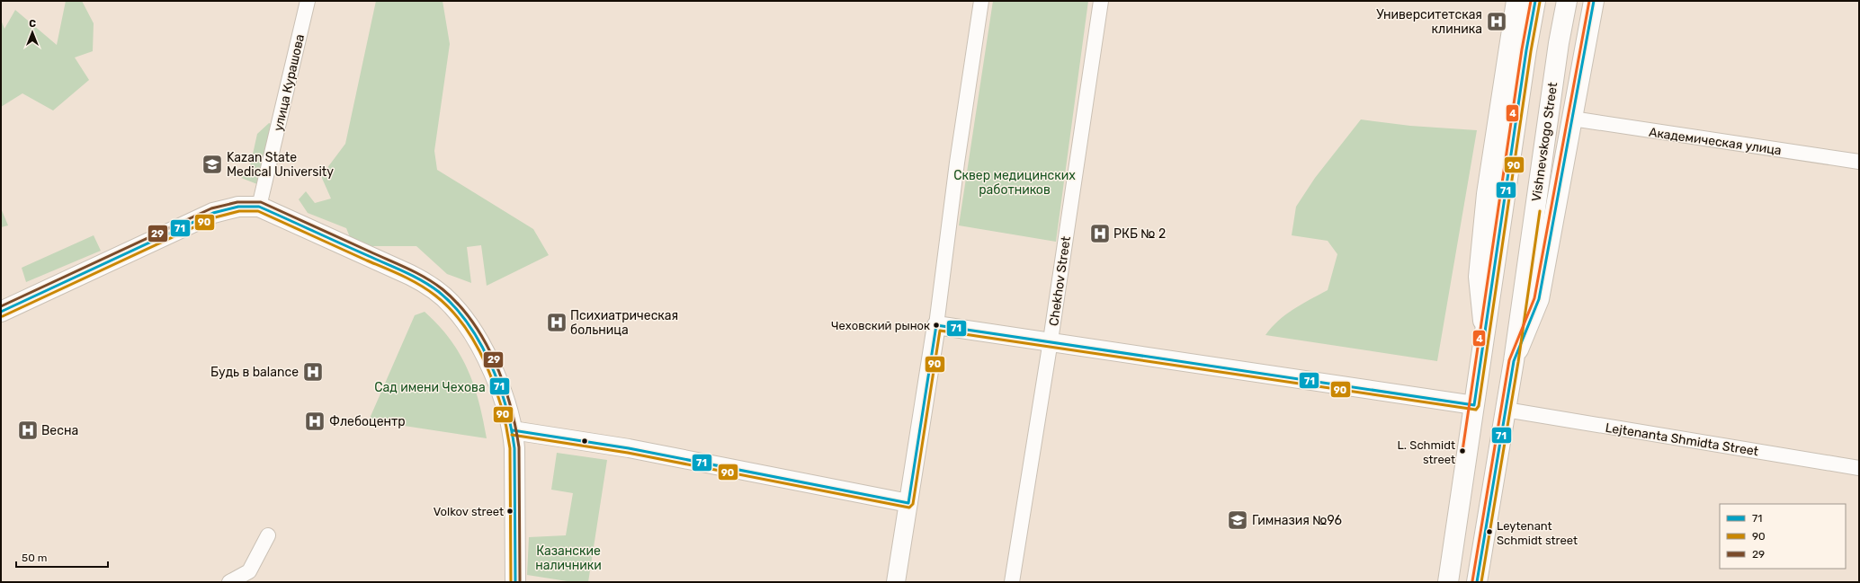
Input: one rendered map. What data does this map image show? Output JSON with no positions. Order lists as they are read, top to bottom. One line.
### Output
{"streets":{"main road":["Vishnevskogo Street"],"street":["улица Курашова","Академическая улица","Chekhov Street","Lejtenanta Shmidta Street"]},"crossings":[["Vishnevskogo Street","Lejtenanta Shmidta Street"]],"parks":["Сквер медицинских работников","Сад имени Чехова","Казанские наличники"],"places":{"hospital":["Университетская клиника","РКБ № 2","Психиатрическая больница","Будь в balance","Флебоцентр","Весна"],"school or university":["Kazan State Medical University","Гимназия №96"],"other":["Чеховский рынок","L. Schmidt street","Volkov street","Leytenant Schmidt street"]},"lines":["transit line 71","transit line 4","transit line 90","transit line 29"],"legend":["71","90","29"],"scale_bar":"50 m","north":"top"}
